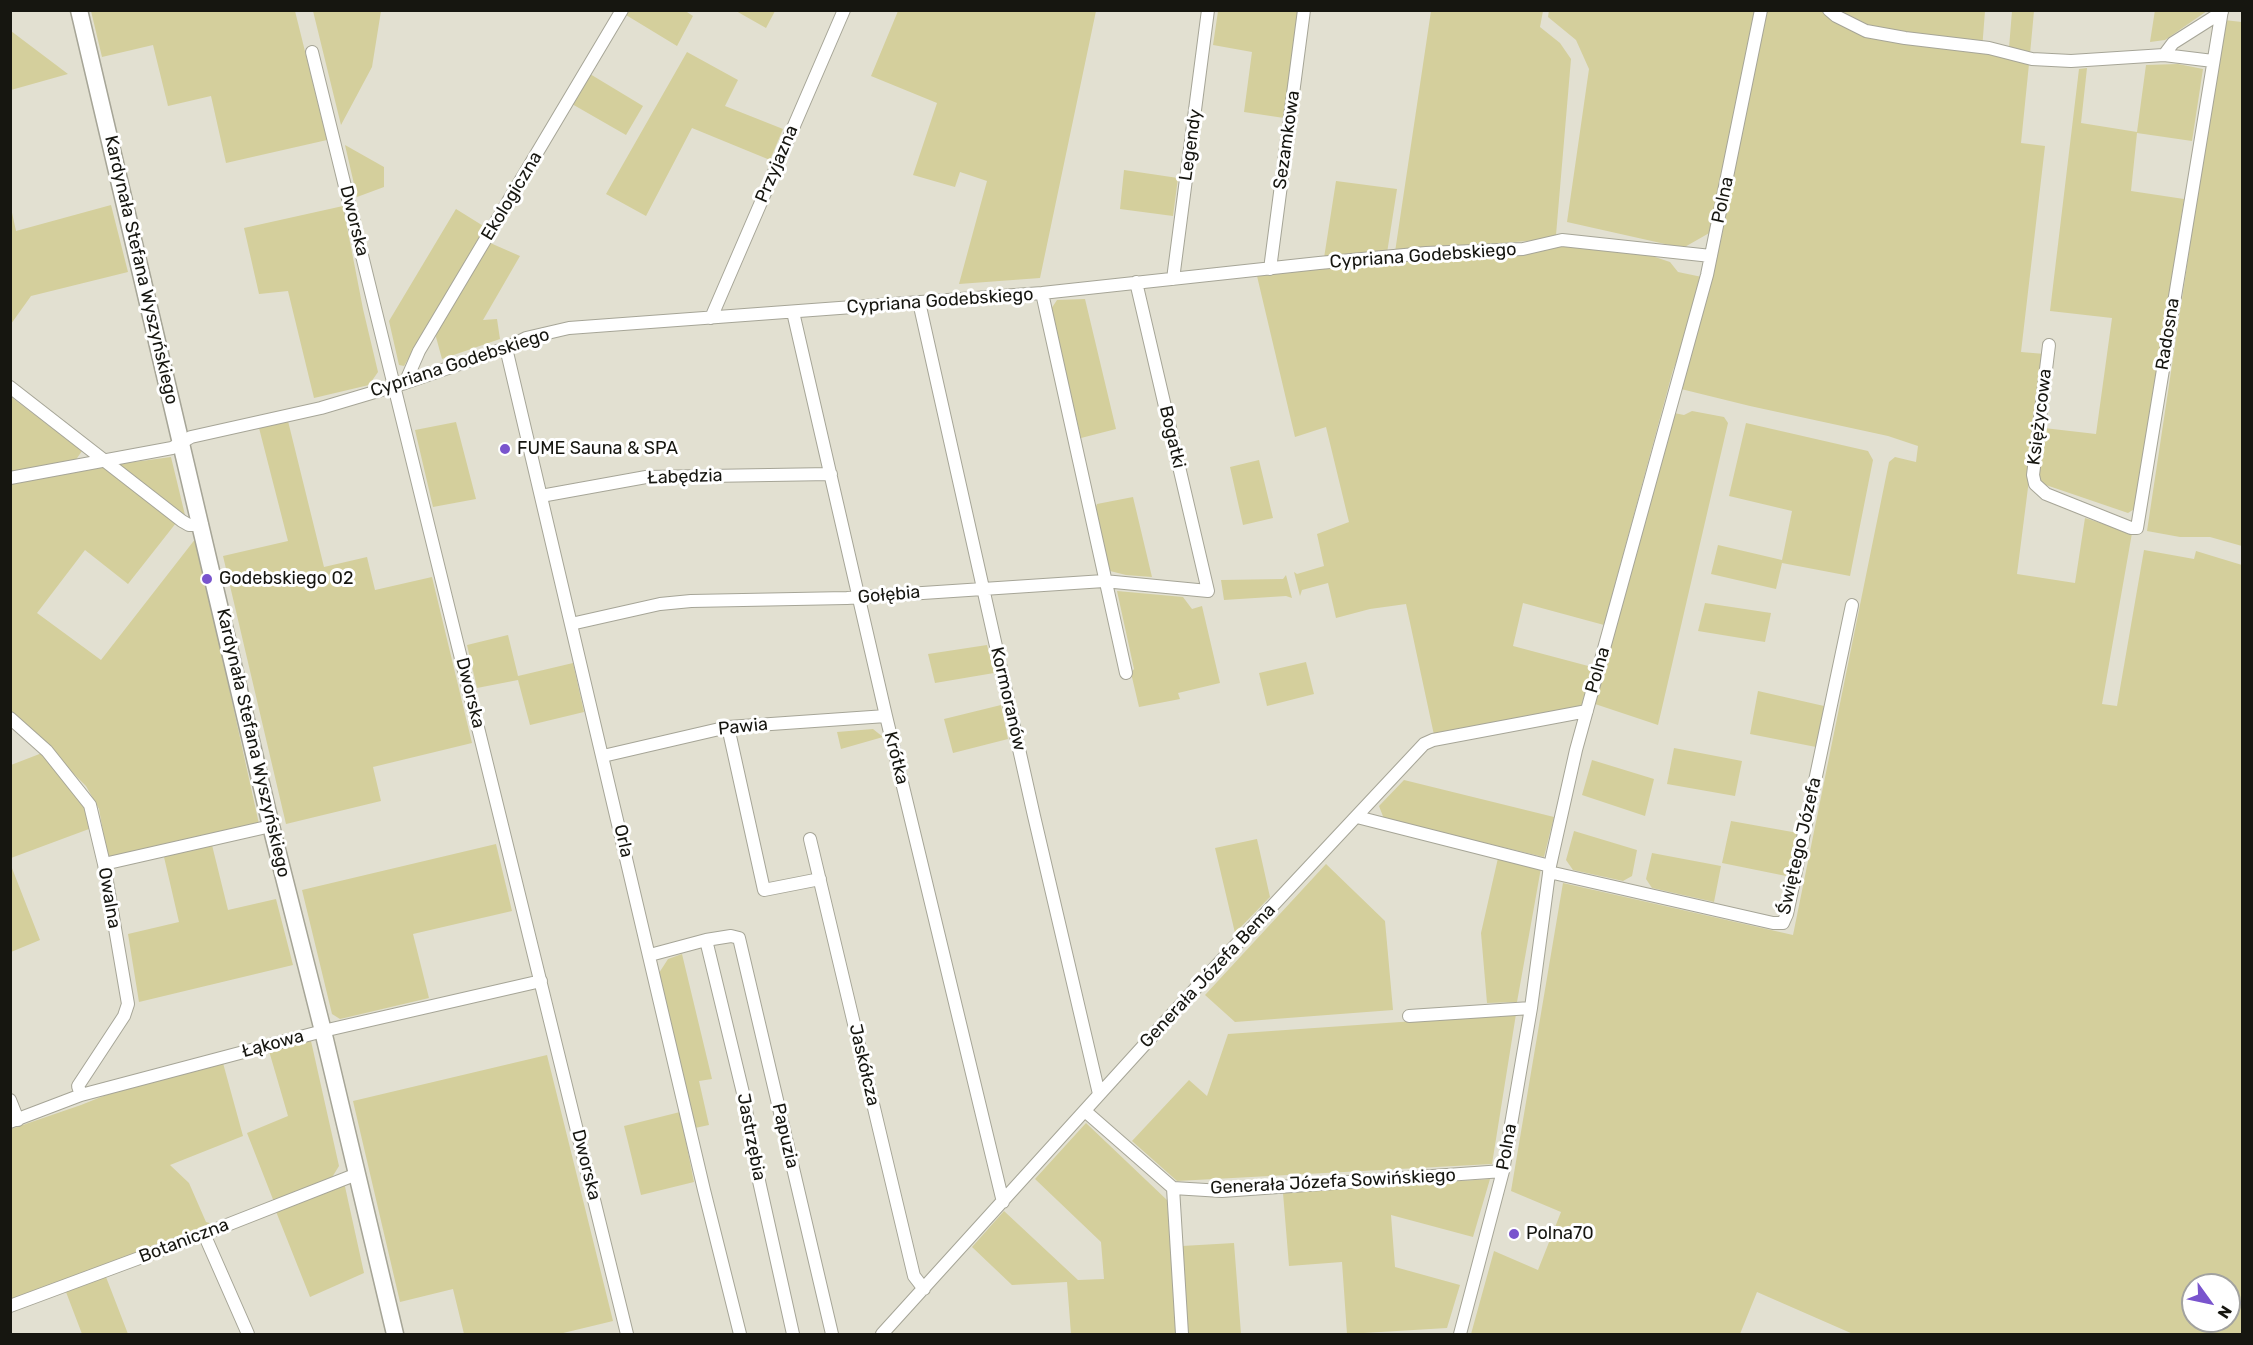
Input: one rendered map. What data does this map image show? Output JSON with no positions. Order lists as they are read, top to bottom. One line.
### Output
{"streets":{"main road":["Kardynała Stefana Wyszyńskiego"],"street":["Sezamkowa","Legendy","Przyjazna","Ekologiczna","Polna","Dworska","Cypriana Godebskiego","Radosna","Księżycowa","Bogatki","Łabędzia","Gołębia","Kormoranów","Pawia","Krótka","Orla","Świętego Józefa","Owalna","Generała Józefa Bema","Łąkowa","Jaskółcza","Papuzia","Jastrzębia","Generała Józefa Sowińskiego","Botaniczna"]},"crossings":[["Sezamkowa","Cypriana Godebskiego"],["Legendy","Cypriana Godebskiego"],["Przyjazna","Cypriana Godebskiego"],["Ekologiczna","Dworska"],["Ekologiczna","Cypriana Godebskiego"],["Polna","Cypriana Godebskiego"],["Polna","Świętego Józefa"],["Polna","Generała Józefa Bema"],["Polna","Generała Józefa Sowińskiego"],["Dworska","Cypriana Godebskiego"],["Dworska","Łąkowa"],["Cypriana Godebskiego","Kardynała Stefana Wyszyńskiego"],["Cypriana Godebskiego","Bogatki"],["Cypriana Godebskiego","Kormoranów"],["Cypriana Godebskiego","Krótka"],["Cypriana Godebskiego","Orla"],["Kardynała Stefana Wyszyńskiego","Łąkowa"],["Kardynała Stefana Wyszyńskiego","Botaniczna"],["Radosna","Księżycowa"],["Bogatki","Gołębia"],["Łabędzia","Krótka"],["Łabędzia","Orla"],["Gołębia","Kormoranów"],["Gołębia","Krótka"],["Gołębia","Orla"],["Kormoranów","Generała Józefa Bema"],["Pawia","Krótka"],["Pawia","Orla"],["Krótka","Generała Józefa Bema"],["Owalna","Łąkowa"],["Generała Józefa Bema","Jaskółcza"],["Papuzia","Jastrzębia"]],"places":["FUME Sauna & SPA","Godebskiego 02","Polna70"],"north":"bottom right"}
